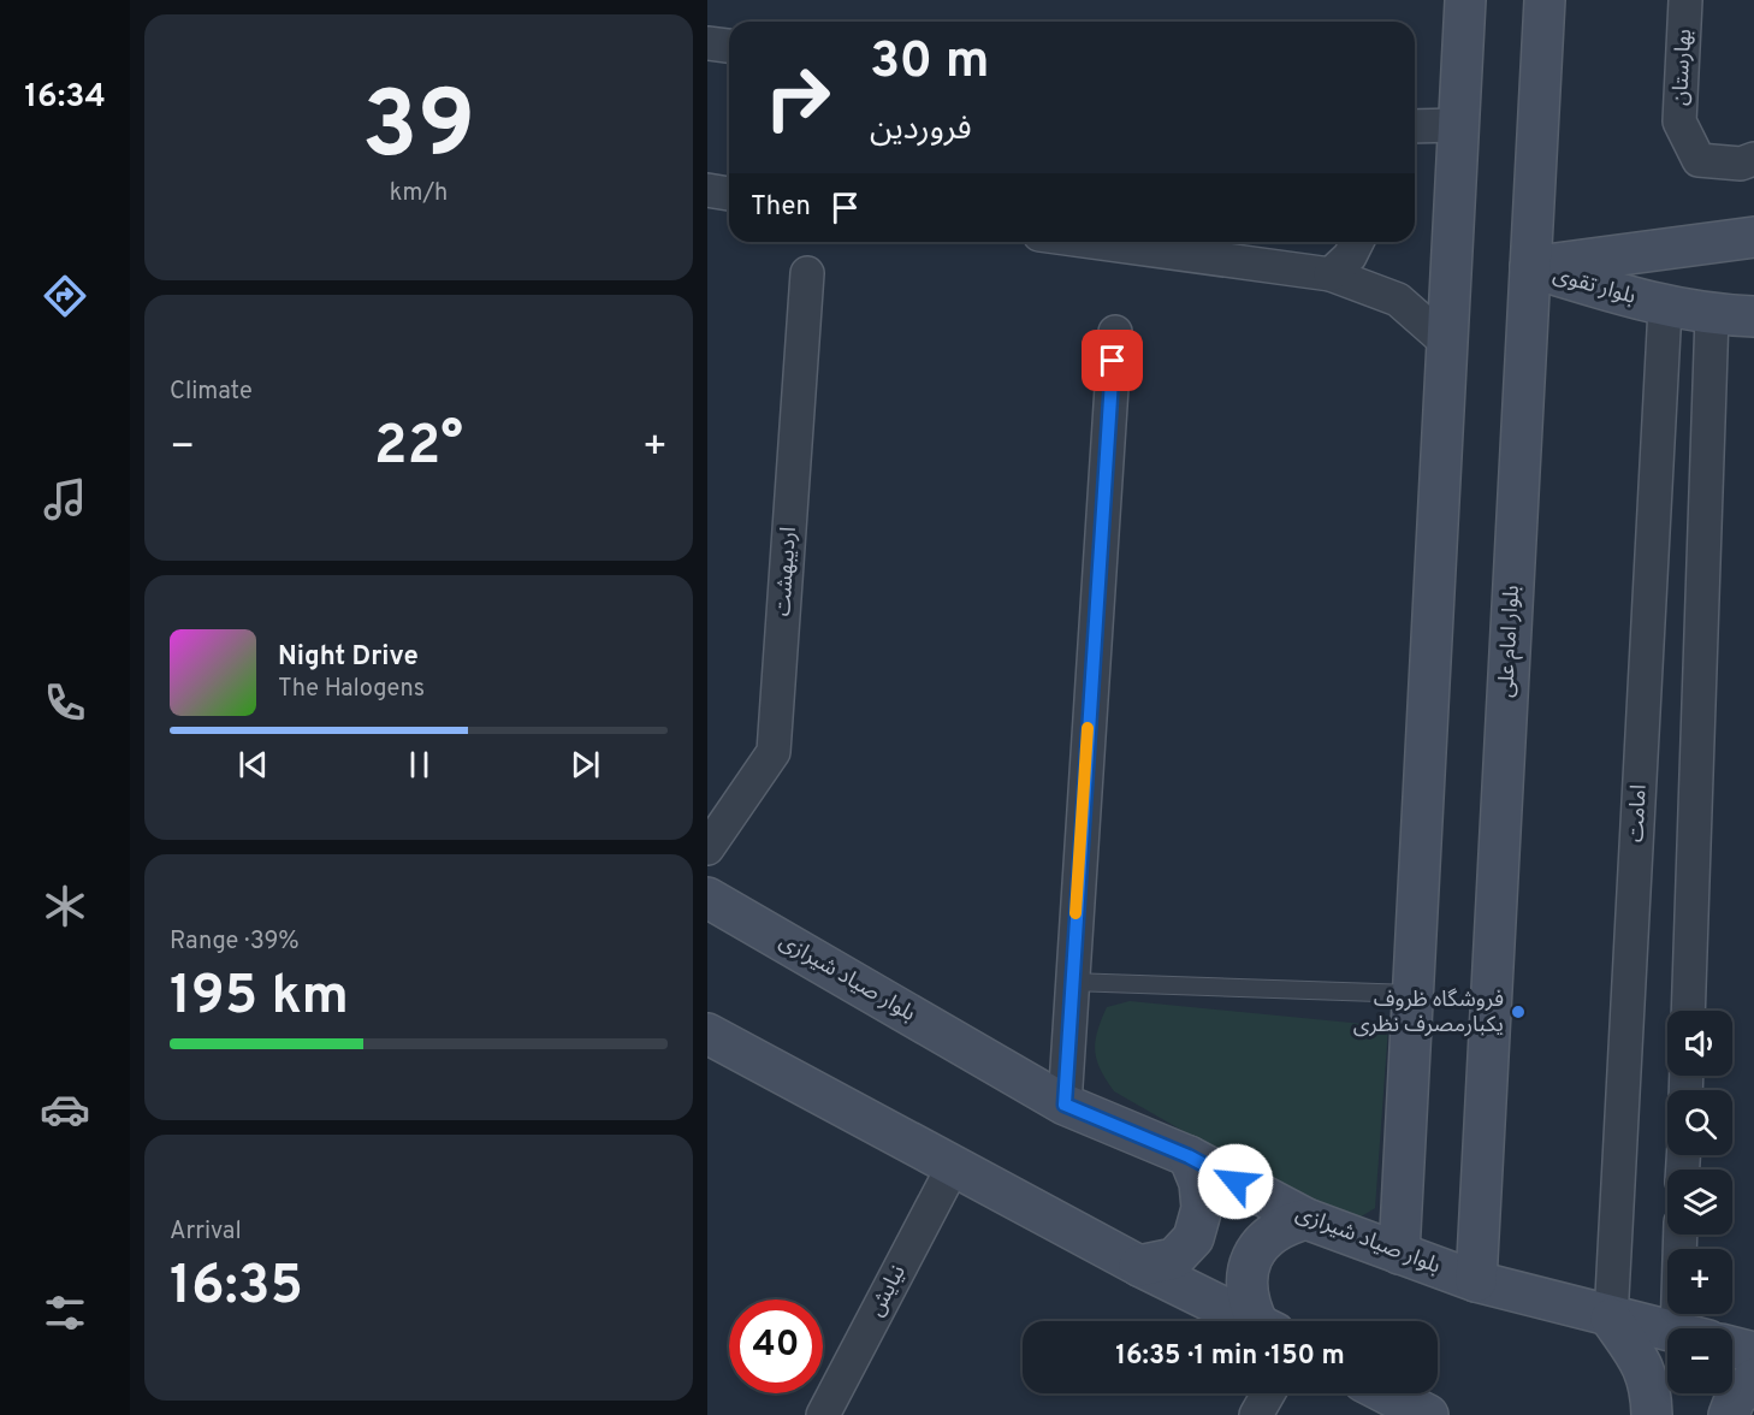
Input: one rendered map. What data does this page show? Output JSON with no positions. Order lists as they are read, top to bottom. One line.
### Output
{"streets":{"street":["بهارستان","بلوار تقوی","اردیبهشت","بلوار امام علی","امامت","بلوار صیاد شیرازی","نیایش"]},"crossings":[["بلوار تقوی","بلوار امام علی"],["بلوار تقوی","امامت"],["بلوار امام علی","بلوار صیاد شیرازی"],["امامت","بلوار صیاد شیرازی"]],"places":["فروشگاه ظروف یکبارمصرف نظری"],"page":{"tabs":"16:34","tile":[["39","km/h"],"Climate",["Range · 39%","195 km"],["Arrival","16:35"]],"turn":["30 m","فروردین"],"then":"Then","heat":["−","22°","+"],"song":["Night Drive","The Halogens"],"map_buttons":["+","−"],"limit":"40","trip":"16:35 · 1 min · 150 m"}}
